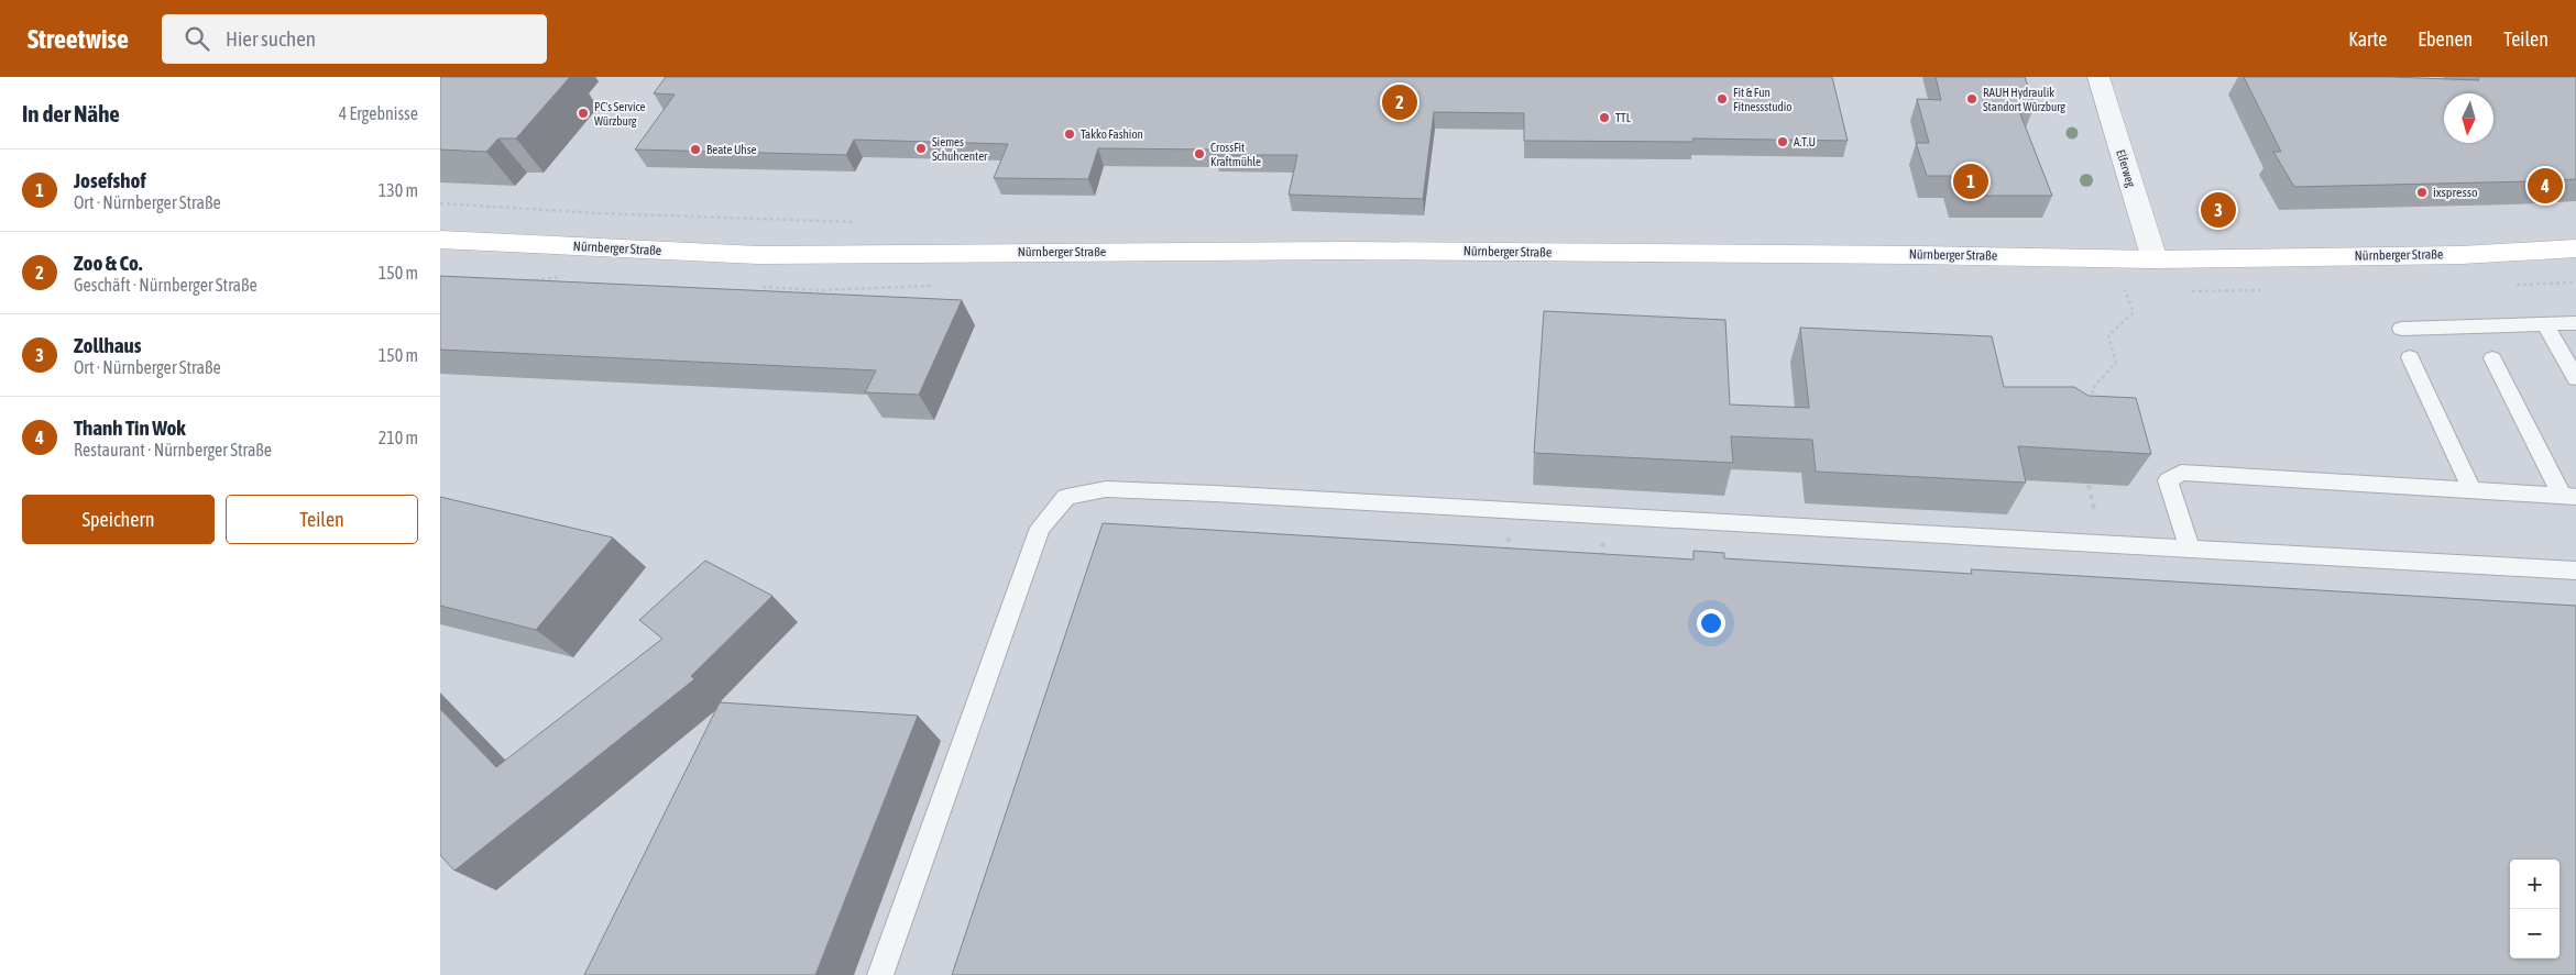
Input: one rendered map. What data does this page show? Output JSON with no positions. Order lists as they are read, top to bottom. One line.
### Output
{"streets":{"street":["Elferweg","Nürnberger Straße"]},"crossings":[["Elferweg","Nürnberger Straße"]],"places":["Fit & Fun Fitnessstudio","RAUH Hydraulik Standort Würzburg","PC's Service Würzburg","TTL","Takko Fashion","A.T.U","Siemes Schuhcenter","Beate Uhse","CrossFit Kraftmühle","ixspresso"],"north":"bottom","page":{"header":"Streetwise","search":"Hier suchen","nav":["Karte","Ebenen","Teilen"],"heading":["In der Nähe","4 Ergebnisse"],"pins":["2","1","4","3"],"list":[{"mark":"1","name":"Josefshof","note":"Ort · Nürnberger Straße","value":"130 m"},{"mark":"2","name":"Zoo & Co.","note":"Geschäft · Nürnberger Straße","value":"150 m"},{"mark":"3","name":"Zollhaus","note":"Ort · Nürnberger Straße","value":"150 m"},{"mark":"4","name":"Thanh Tin Wok","note":"Restaurant · Nürnberger Straße","value":"210 m"}],"buttons":["Speichern","Teilen"],"map_buttons":["+","−"]}}
